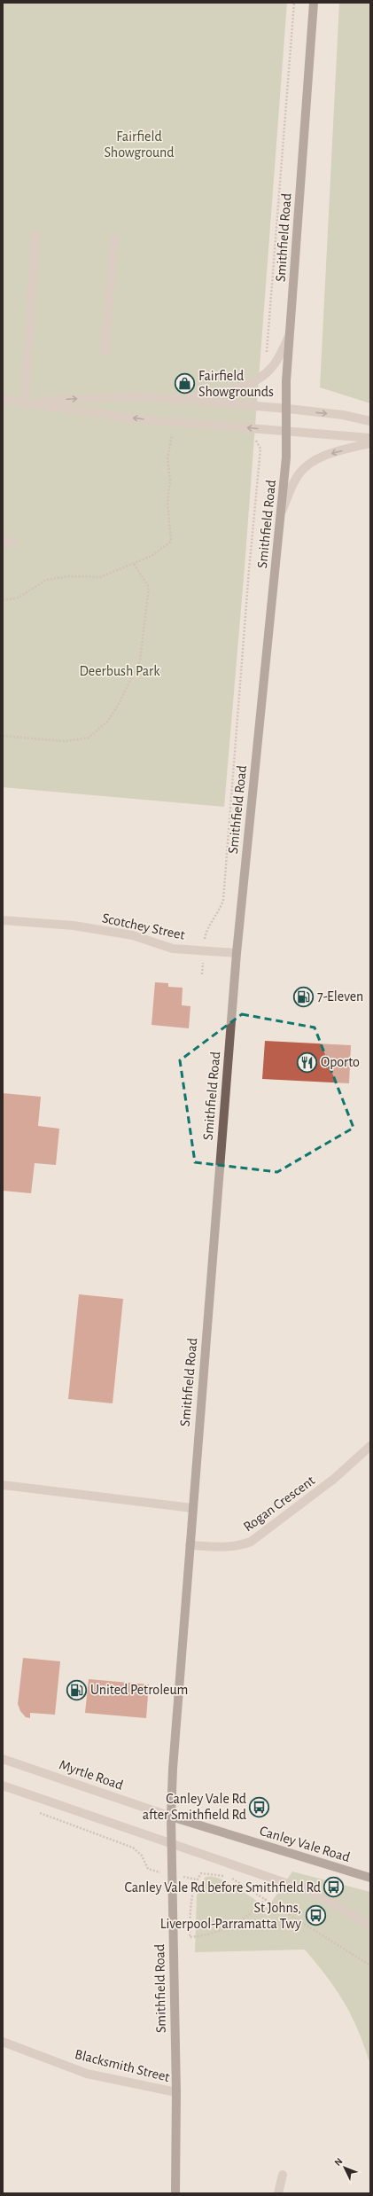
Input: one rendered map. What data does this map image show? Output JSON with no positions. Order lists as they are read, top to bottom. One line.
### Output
{"streets":{"main road":["Smithfield Road","Canley Vale Road"],"street":["Scotchey Street","Rogan Crescent","Myrtle Road","Blacksmith Street"]},"crossings":[["Smithfield Road","Scotchey Street"],["Smithfield Road","Rogan Crescent"],["Smithfield Road","Myrtle Road"],["Smithfield Road","Canley Vale Road"],["Smithfield Road","Blacksmith Street"],["Myrtle Road","Canley Vale Road"]],"parks":["Fairfield Showground","Deerbush Park"],"places":{"shop":["Fairfield Showgrounds"],"fuel station":["7-Eleven","United Petroleum"],"restaurant":["Oporto"],"bus stop":["Canley Vale Rd after Smithfield Rd","Canley Vale Rd before Smithfield Rd","St Johns, Liverpool-Parramatta Twy"]},"north":"top left"}
